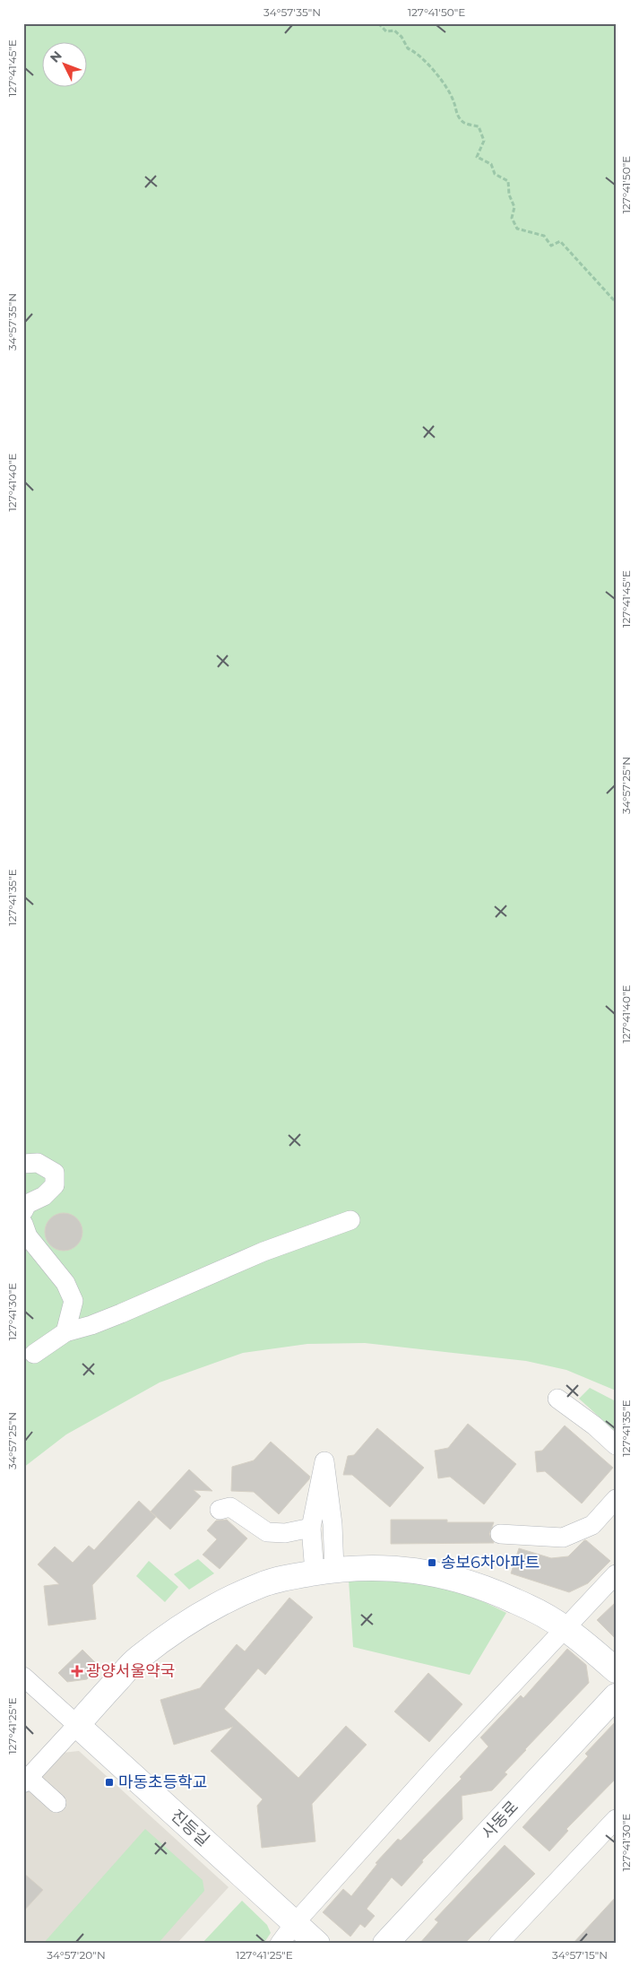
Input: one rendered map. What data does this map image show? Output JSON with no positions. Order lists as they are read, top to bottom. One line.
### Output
{"streets":{"street":["사동로","진등길"]},"places":{"transit":["송보6차아파트","마동초등학교"],"health":["광양서울약국"]},"north":"top left","coordinates":["34°57'35\"N","127°41'50\"E","127°41'45\"E","127°41'40\"E","34°57'25\"N","127°41'35\"E","127°41'30\"E","127°41'25\"E","34°57'20\"N","34°57'15\"N"]}
